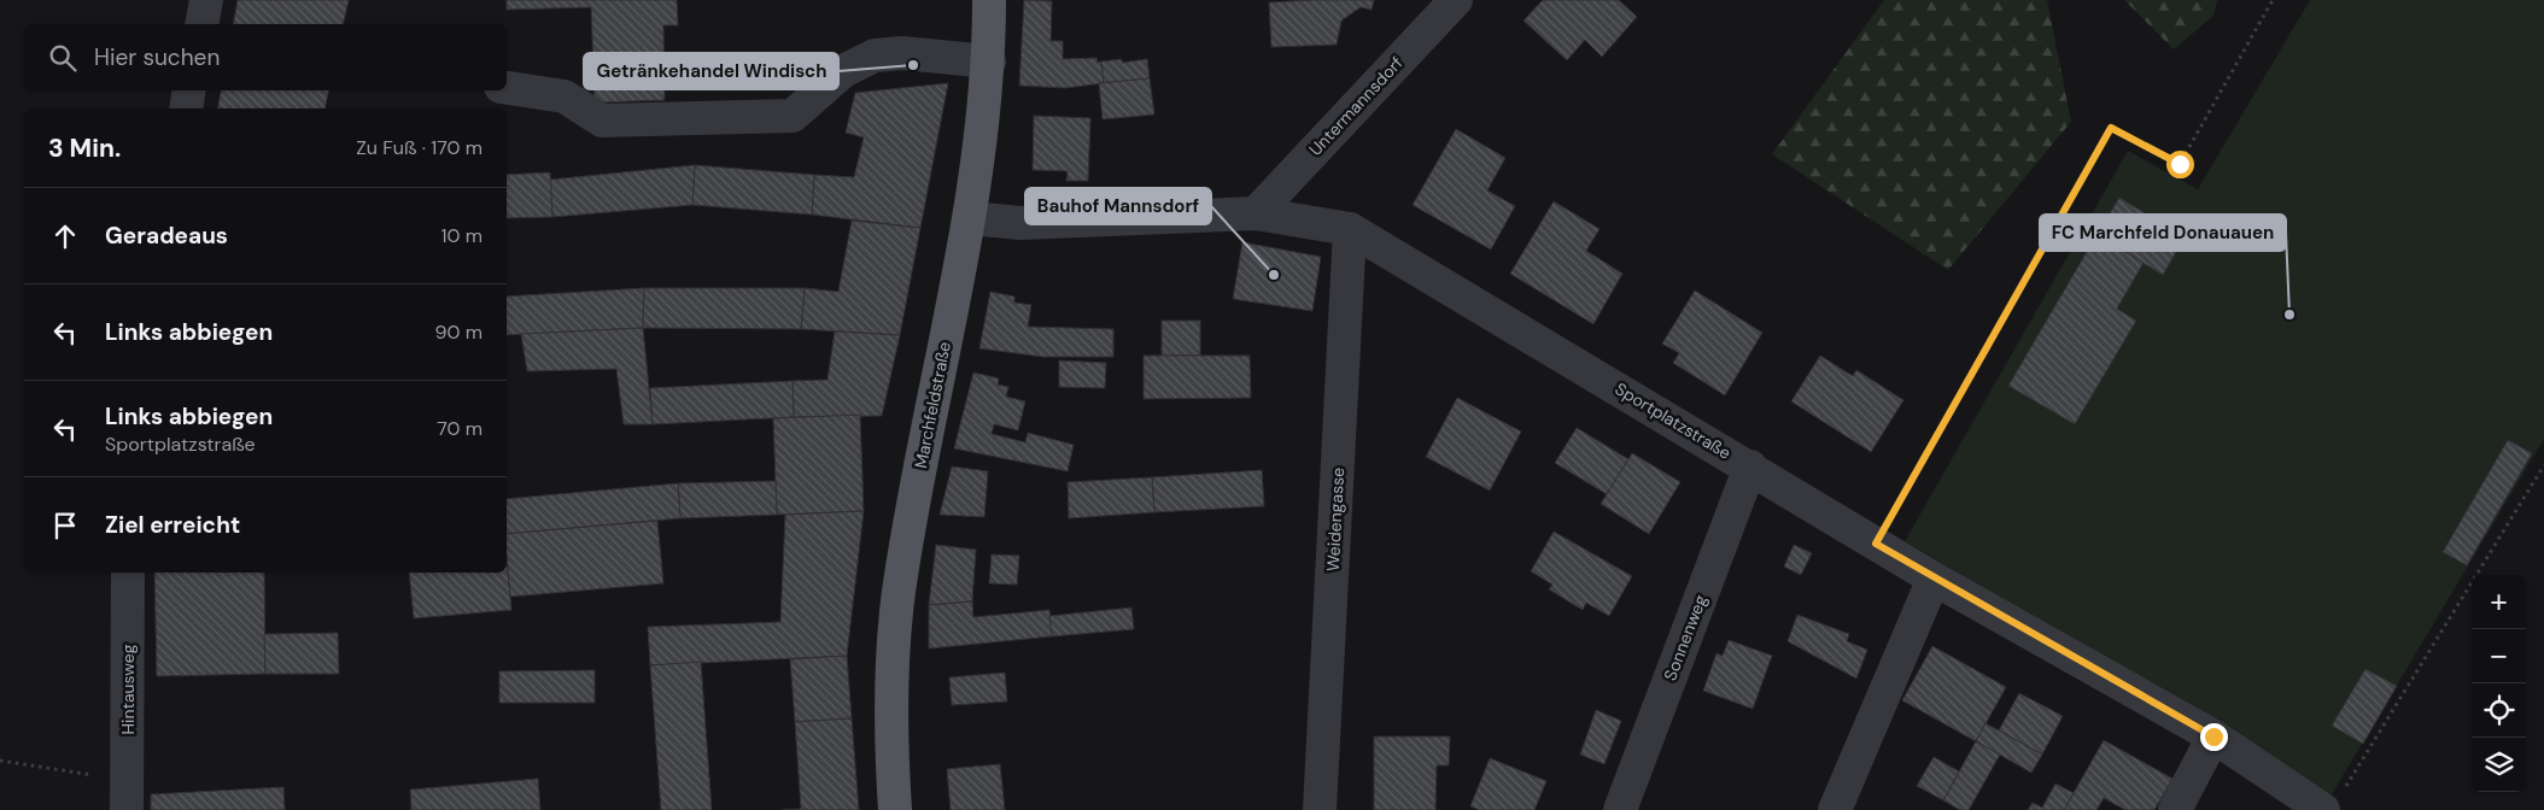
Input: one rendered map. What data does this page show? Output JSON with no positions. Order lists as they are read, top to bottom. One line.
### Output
{"streets":{"main road":["Marchfeldstraße"],"street":["Untermannsdorf","Sportplatzstraße","Weidengasse","Sonnenweg","Hintausweg"]},"crossings":[["Untermannsdorf","Sportplatzstraße"],["Marchfeldstraße","Sportplatzstraße"],["Sportplatzstraße","Weidengasse"],["Sportplatzstraße","Sonnenweg"]],"places":["Getränkehandel Windisch","Bauhof Mannsdorf","FC Marchfeld Donauauen"],"page":{"search":"Hier suchen","heading":["3 Min.","Zu Fuß · 170 m"],"list":[["Geradeaus","10 m"],["Links abbiegen","90 m"],["Links abbiegen","Sportplatzstraße","70 m"],"Ziel erreicht"],"map_buttons":["+","−"]}}
